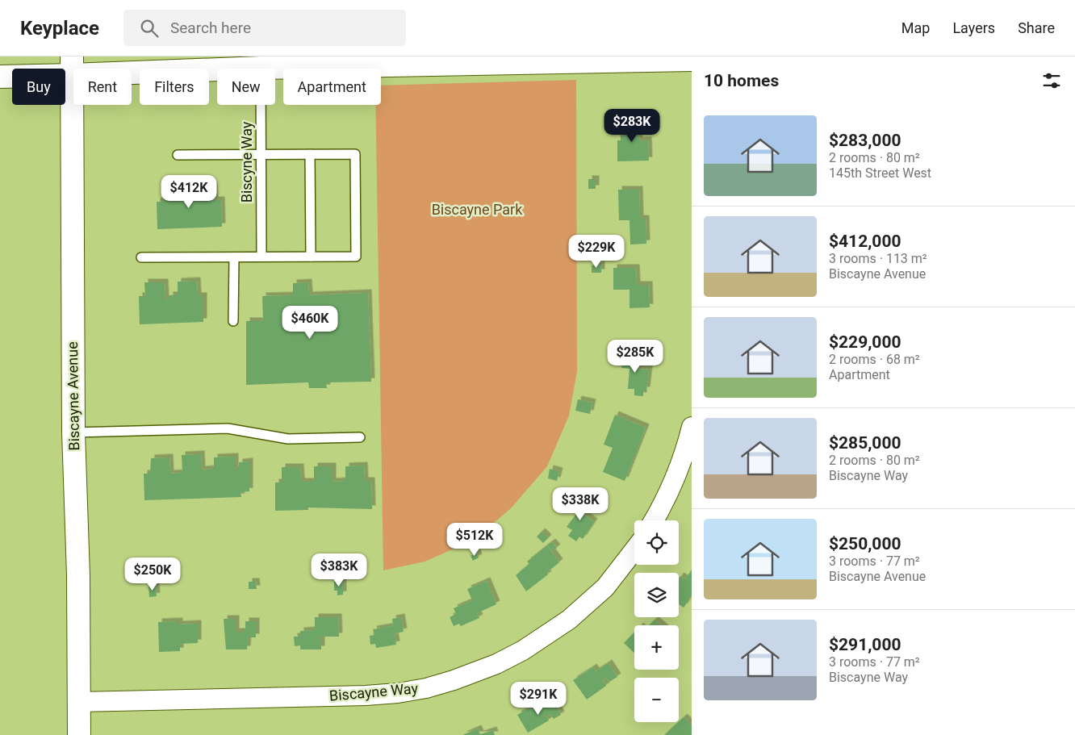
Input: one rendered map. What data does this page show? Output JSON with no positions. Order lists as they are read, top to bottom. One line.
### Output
{"streets":{"street":["Biscayne Avenue","Biscayne Way"],"lane":["Biscyne Way"]},"crossings":[["Biscayne Avenue","Biscayne Way"]],"parks":["Biscayne Park"],"page":{"header":"Keyplace","search":"Search here","nav":["Map","Layers","Share"],"heading":"10 homes","chip":["Buy","Rent","Filters","New","Apartment"],"list":[{"name":"$283,000","note":"2 rooms · 80 m² · 145th Street West"},{"name":"$412,000","note":"3 rooms · 113 m² · Biscayne Avenue"},{"name":"$229,000","note":"2 rooms · 68 m² · Apartment"},{"name":"$285,000","note":"2 rooms · 80 m² · Biscayne Way"},{"name":"$250,000","note":"3 rooms · 77 m² · Biscayne Avenue"},{"name":"$291,000","note":"3 rooms · 77 m² · Biscayne Way"}],"price":["$283K","$412K","$229K","$460K","$285K","$338K","$512K","$383K","$250K","$291K"],"map_buttons":["+","−"]}}
